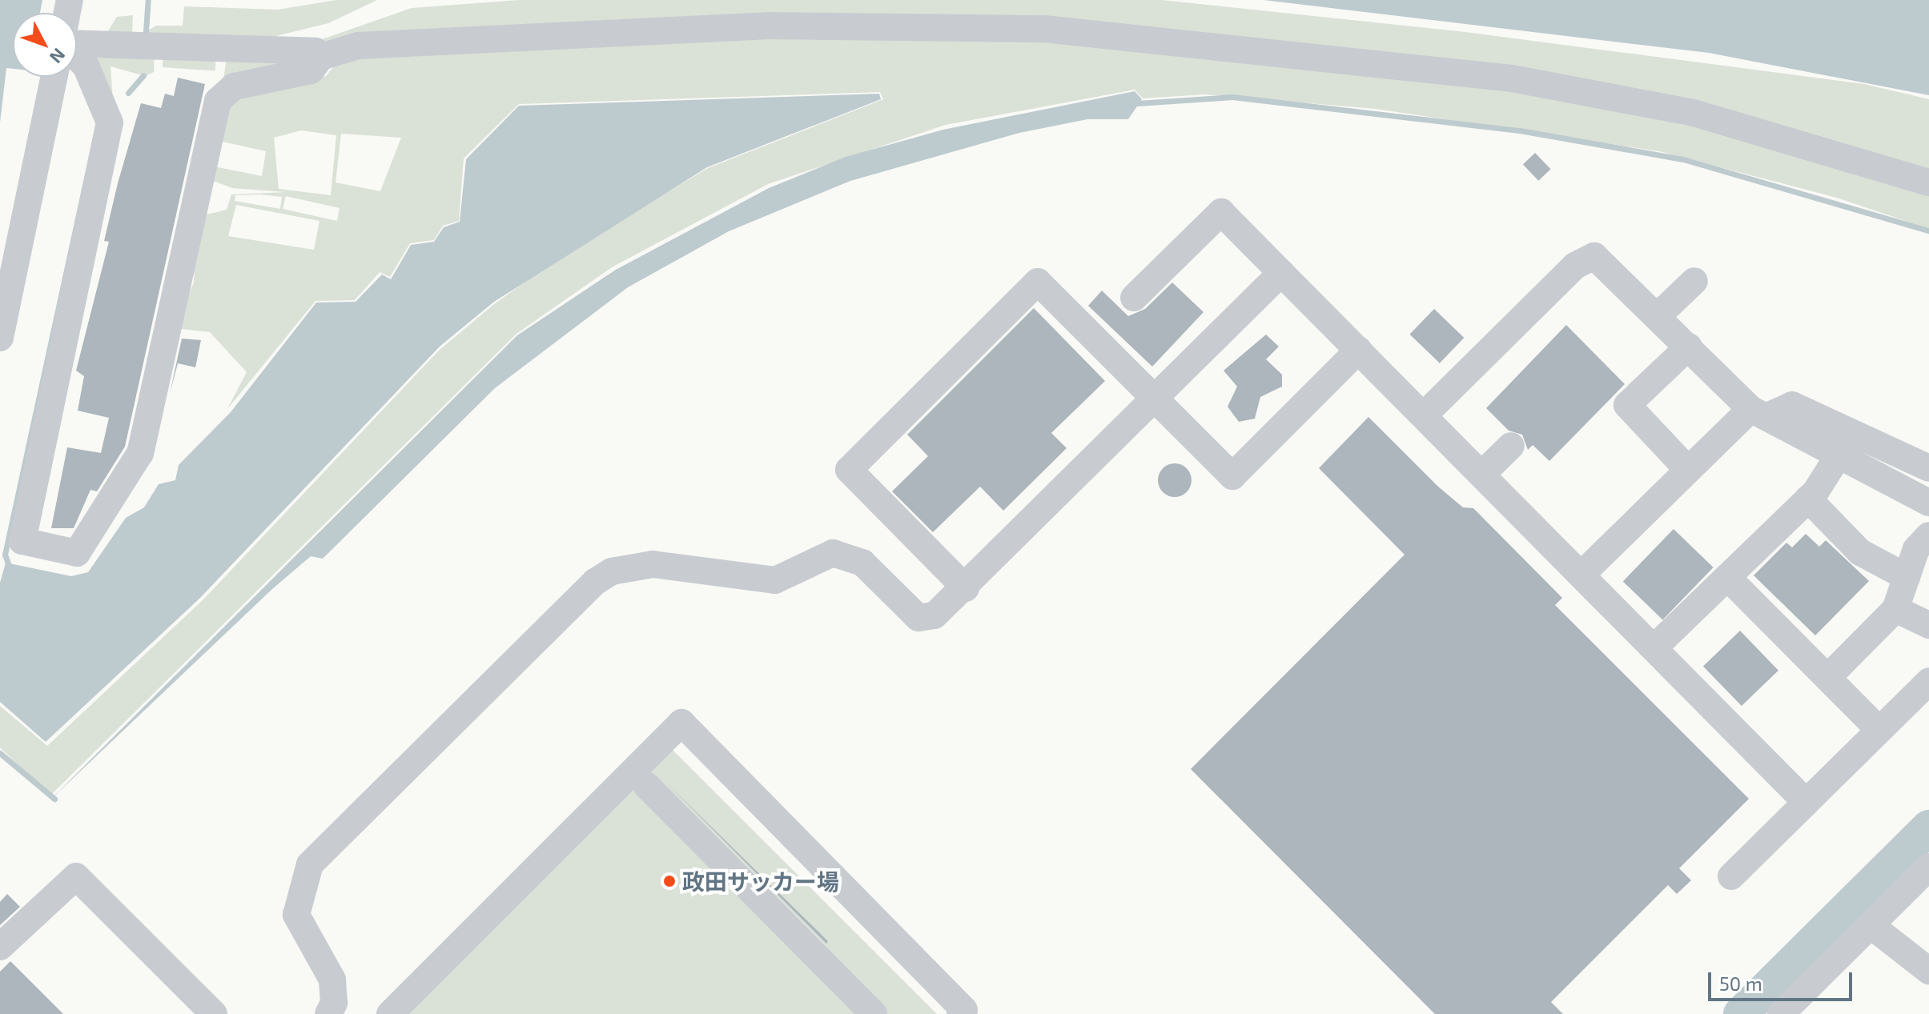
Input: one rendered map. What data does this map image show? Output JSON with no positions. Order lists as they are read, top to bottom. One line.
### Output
{"places":["政田サッカー場"],"scale_bar":"50 m","north":"bottom right"}
